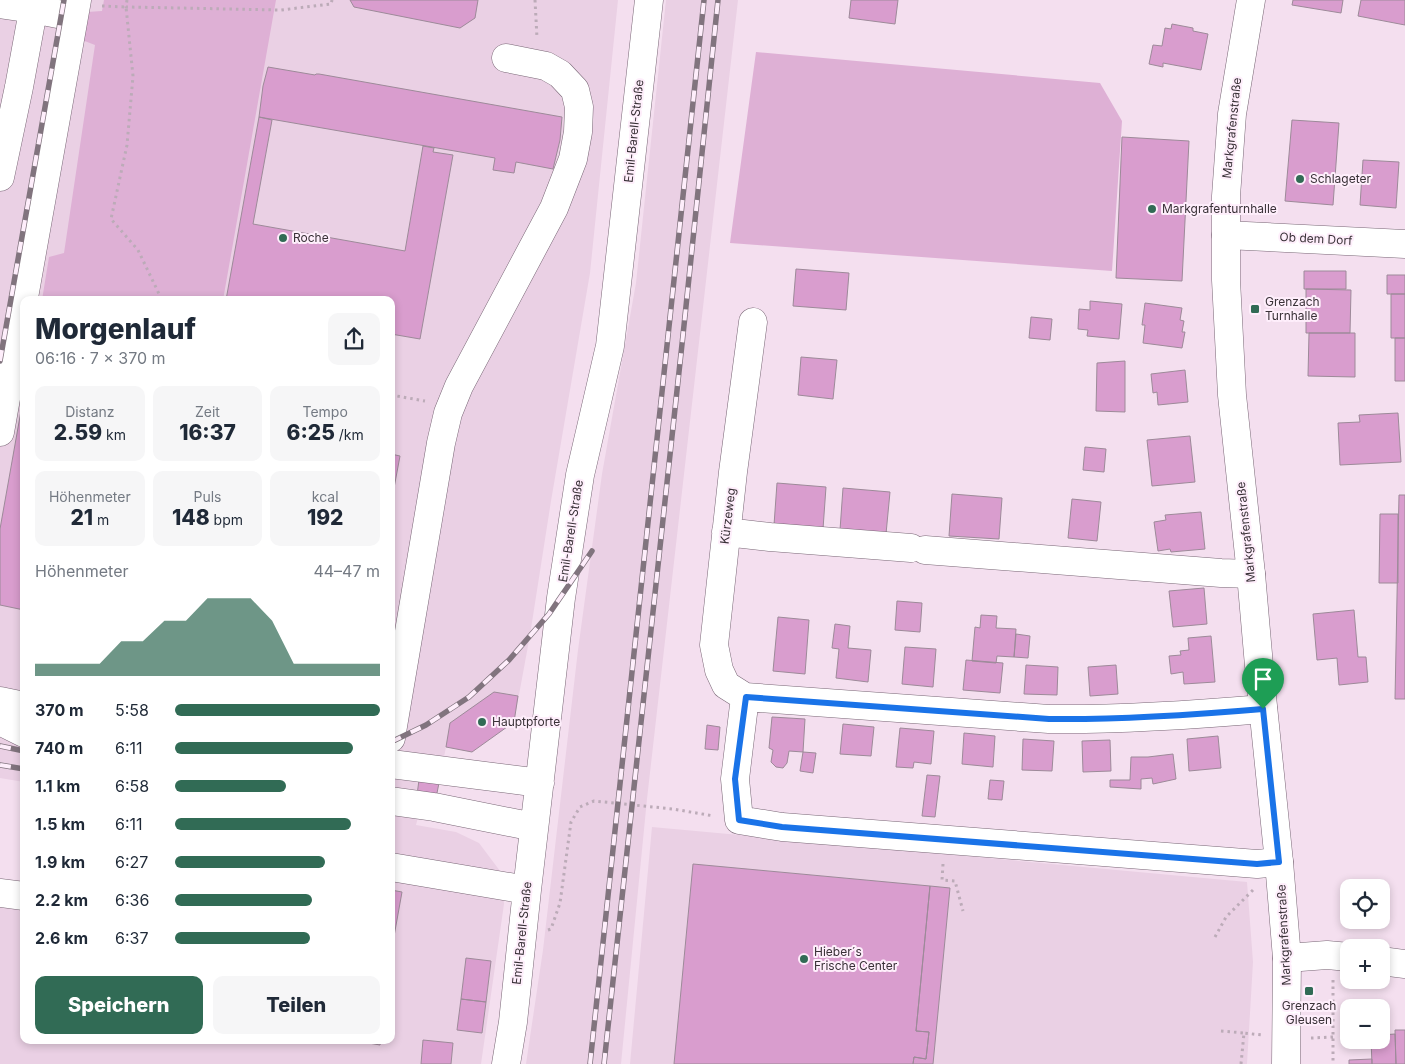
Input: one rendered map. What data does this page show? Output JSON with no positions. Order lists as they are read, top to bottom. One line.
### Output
{"streets":{"street":["Markgrafenstraße","Emil-Barell-Straße","Ob dem Dorf","Kürzeweg"]},"crossings":[["Markgrafenstraße","Ob dem Dorf"],["Markgrafenstraße","Kürzeweg"]],"places":{"other":["Schlageter","Markgrafenturnhalle","Roche","Hauptpforte","Hieber´s Frische Center"],"transit":["Grenzach Turnhalle","Grenzach Gleusen"]},"page":{"heading":["Morgenlauf","06:16 · 7 × 370 m"],"stats":[["Distanz","2.59 km"],["Zeit","16:37"],["Tempo","6:25 /km"],["Höhenmeter","21 m"],["Puls","148 bpm"],["kcal","192"]],"chart":["Höhenmeter","44–47 m"],"list":[{"name":"370 m","note":"5:58"},{"name":"740 m","note":"6:11"},{"name":"1.1 km","note":"6:58"},{"name":"1.5 km","note":"6:11"},{"name":"1.9 km","note":"6:27"},{"name":"2.2 km","note":"6:36"},{"name":"2.6 km","note":"6:37"}],"map_buttons":["+","−"],"buttons":["Speichern","Teilen"]}}
